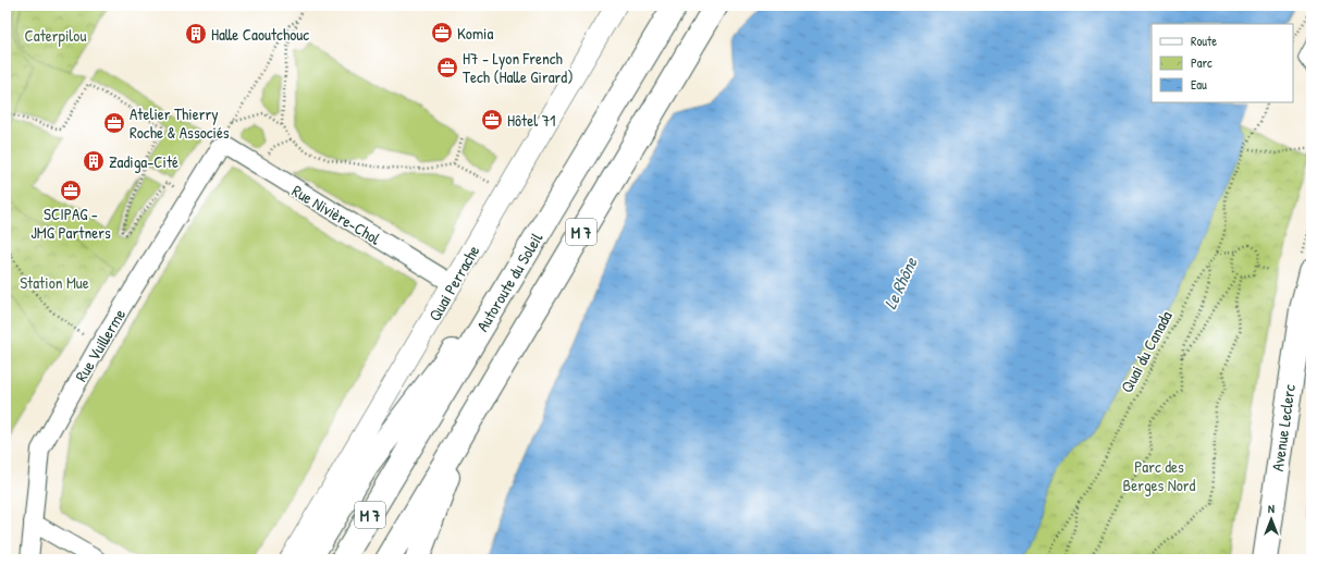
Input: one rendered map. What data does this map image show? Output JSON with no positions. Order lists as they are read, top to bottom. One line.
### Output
{"streets":{"main road":["M 7","Autoroute du Soleil","Avenue Leclerc"],"street":["Rue Nivière-Chol","Quai Perrache","Rue Vuillerme"],"path":["Quai du Canada"]},"crossings":[["Rue Nivière-Chol","Quai Perrache"],["Rue Nivière-Chol","Rue Vuillerme"]],"water":["Le Rhône"],"parks":["Caterpilou","Station Mue","Parc des Berges Nord"],"places":{"office":["Komia","H7 - Lyon French Tech (Halle Girard)","Hôtel 71","Atelier Thierry Roche & Associés","SCIPAG - JMG Partners"],"building":["Halle Caoutchouc","Zadiga-Cité"]},"legend":["Route","Parc","Eau"],"north":"top"}
